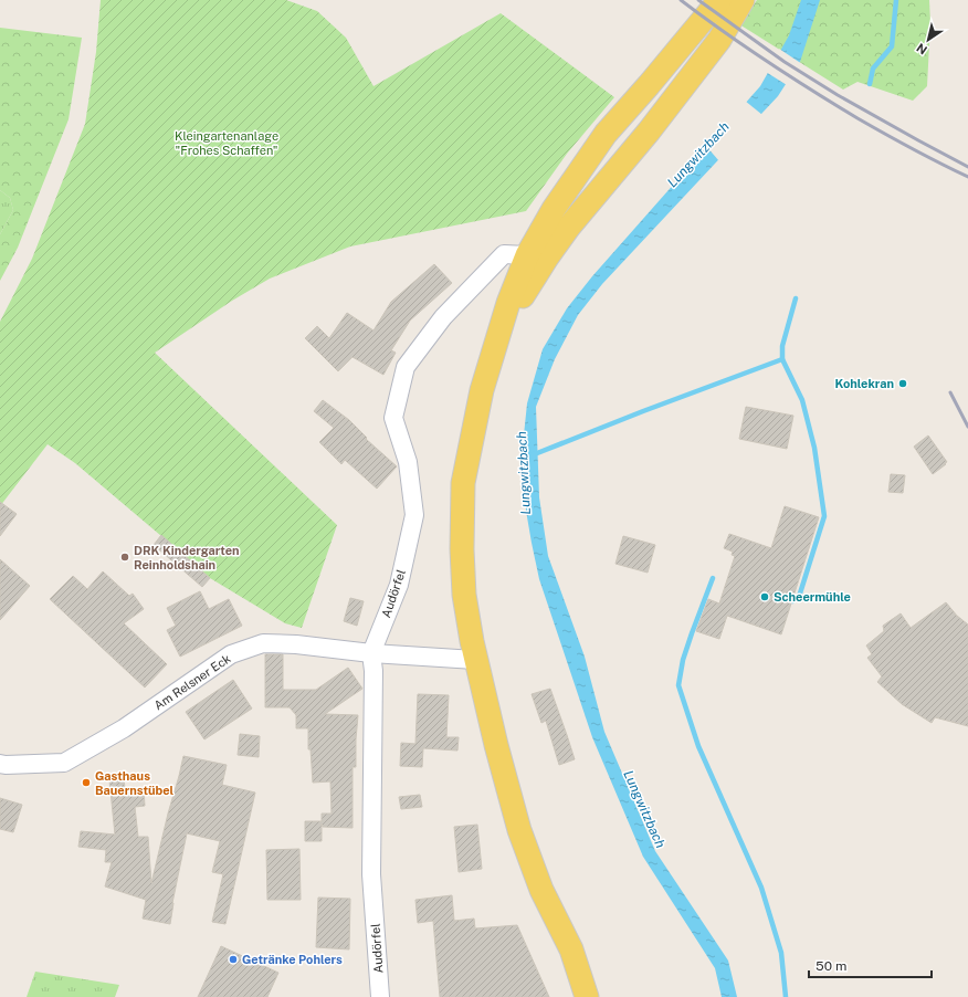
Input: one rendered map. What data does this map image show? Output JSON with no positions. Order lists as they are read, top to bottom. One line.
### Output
{"streets":{"street":["Audörfel","Am Relsner Eck"]},"crossings":[["Audörfel","Am Relsner Eck"]],"water":["Lungwitzbach"],"parks":["Kleingartenanlage \"Frohes Schaffen\""],"places":["Kohlekran","DRK Kindergarten Reinholdshain","Scheermühle","Gasthaus Bauernstübel","Getränke Pohlers"],"scale_bar":"50 m","north":"bottom left"}
